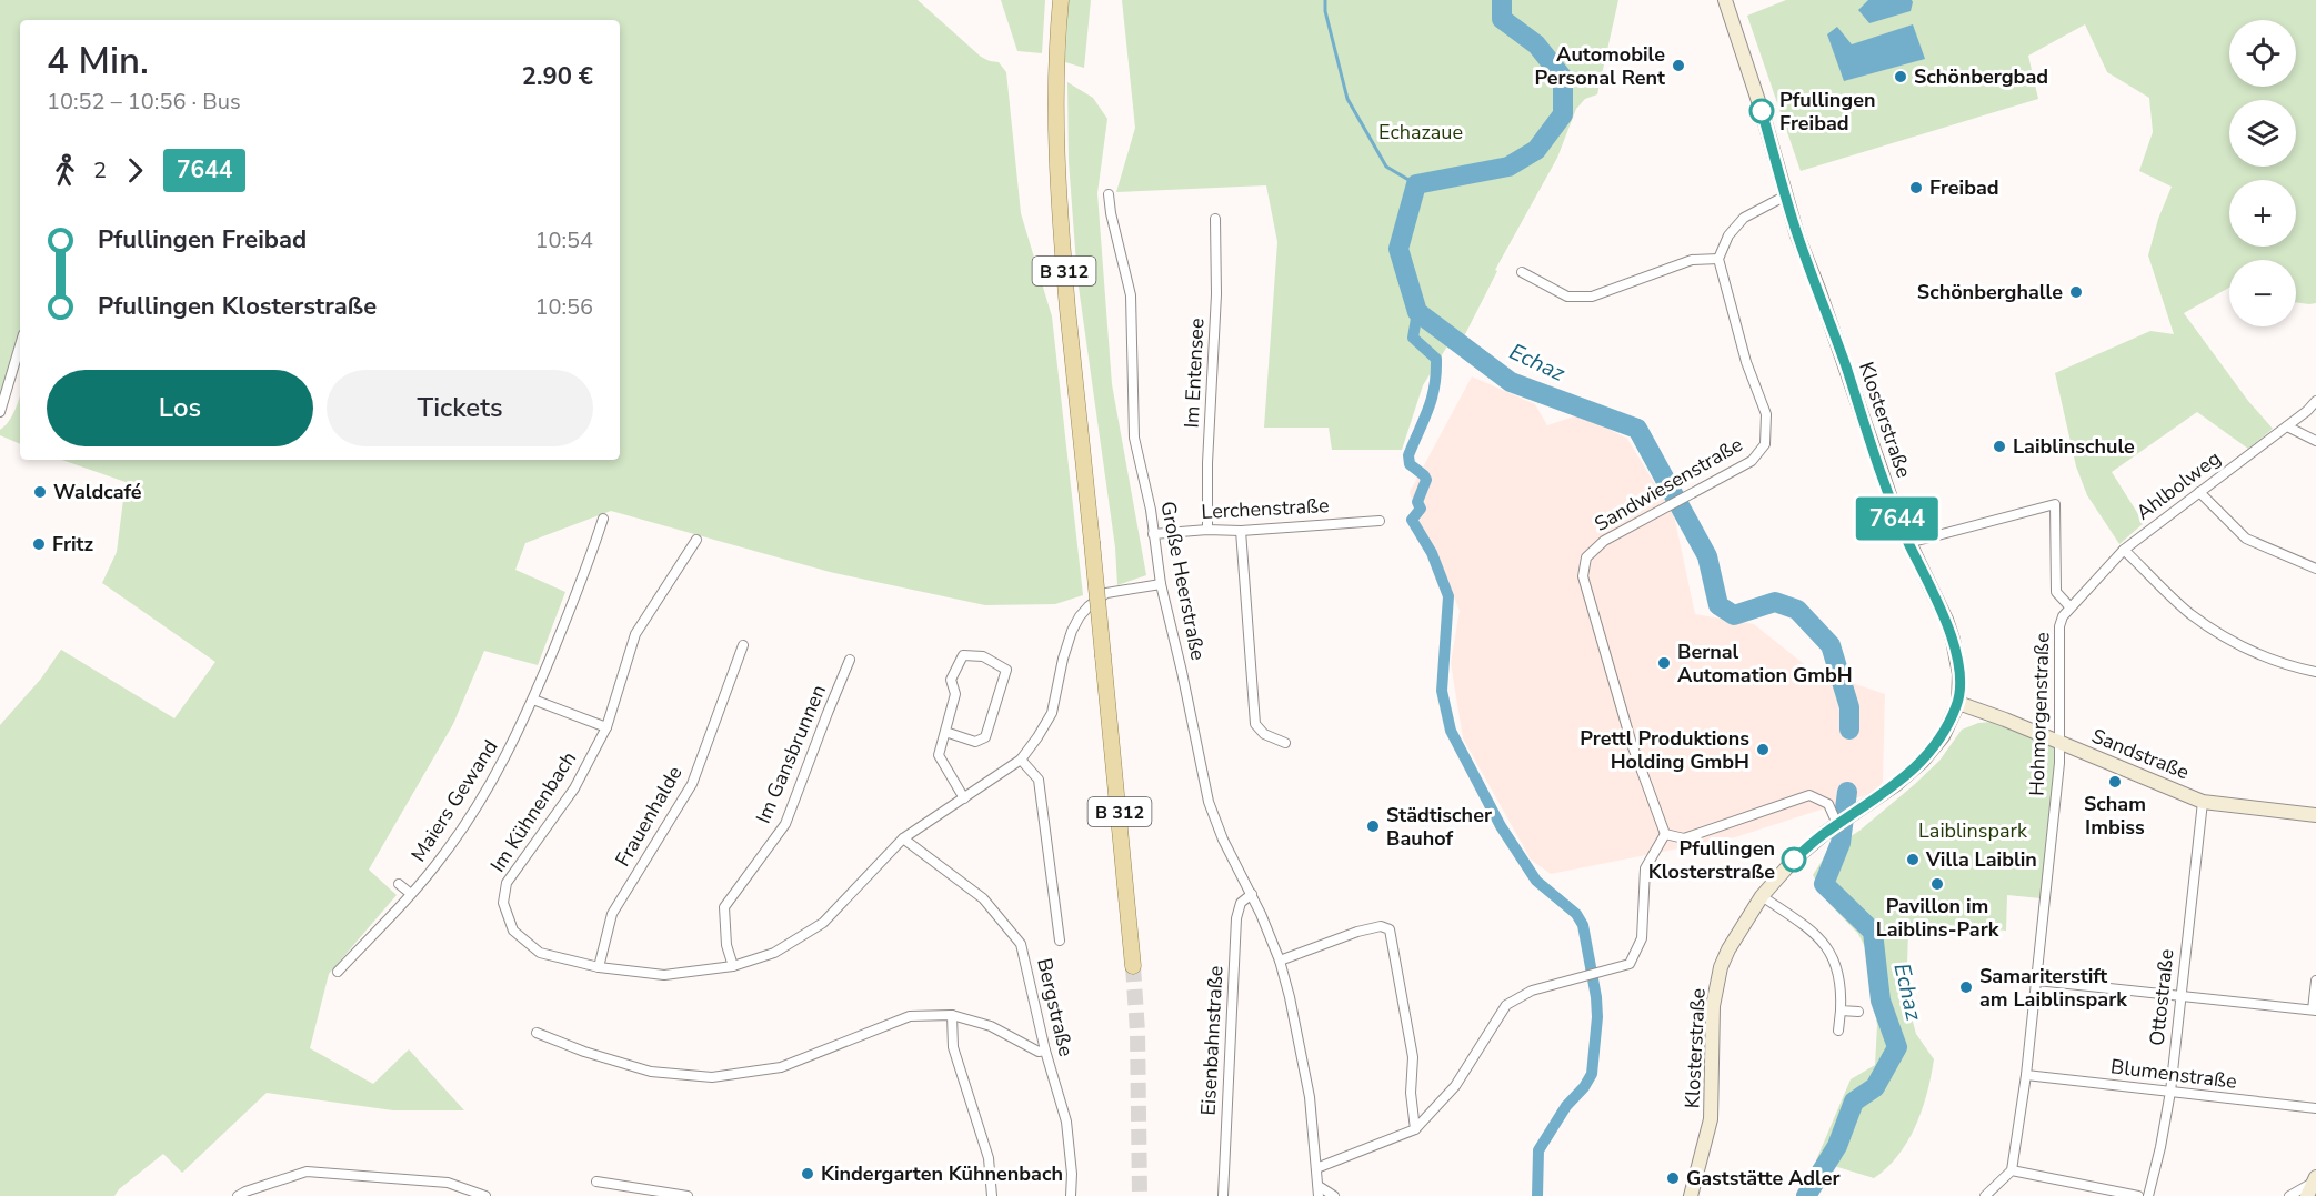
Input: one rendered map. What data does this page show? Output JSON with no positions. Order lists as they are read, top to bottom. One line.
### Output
{"streets":{"main road":["B 312","Klosterstraße","Sandstraße"],"street":["Im Entensee","Sandwiesenstraße","Ahlbolweg","Lerchenstraße","Große Heerstraße","Hohmorgenstraße","Im Gansbrunnen","Maiers Gewand","Im Kühnenbach","Frauenhalde","Ottostraße","Bergstraße","Eisenbahnstraße","Blumenstraße"]},"crossings":[["Im Entensee","Lerchenstraße"],["Klosterstraße","Hohmorgenstraße"],["Klosterstraße","Sandstraße"],["Ahlbolweg","Hohmorgenstraße"],["Lerchenstraße","Große Heerstraße"],["Große Heerstraße","Im Kühnenbach"],["Große Heerstraße","Eisenbahnstraße"],["Hohmorgenstraße","Sandstraße"],["Hohmorgenstraße","Blumenstraße"],["Im Gansbrunnen","Im Kühnenbach"],["Sandstraße","Ottostraße"],["Im Kühnenbach","Frauenhalde"],["Im Kühnenbach","Bergstraße"],["Ottostraße","Blumenstraße"]],"water":["Echaz"],"parks":["Echazaue","Laiblinspark"],"places":["Automobile Personal Rent","Schönbergbad","Pfullingen Freibad","Freibad","Schönberghalle","Laiblinschule","Waldcafé","Fritz","Bernal Automation GmbH","Prettl Produktions Holding GmbH","Scham Imbiss","Städtischer Bauhof","Pfullingen Klosterstraße","Villa Laiblin","Pavillon im Laiblins-Park","Samariterstift am Laiblinspark","Kindergarten Kühnenbach","Gaststätte Adler"],"lines":["bus line 7644"],"page":{"on_map":"7644","map_buttons":["+","−"],"heading":["4 Min.","10:52 – 10:56 · Bus","2.90 €"],"legs":["2","7644"],"list":[{"name":"Pfullingen Freibad","value":"10:54"},{"name":"Pfullingen Klosterstraße","value":"10:56"}],"buttons":["Los","Tickets"]}}
